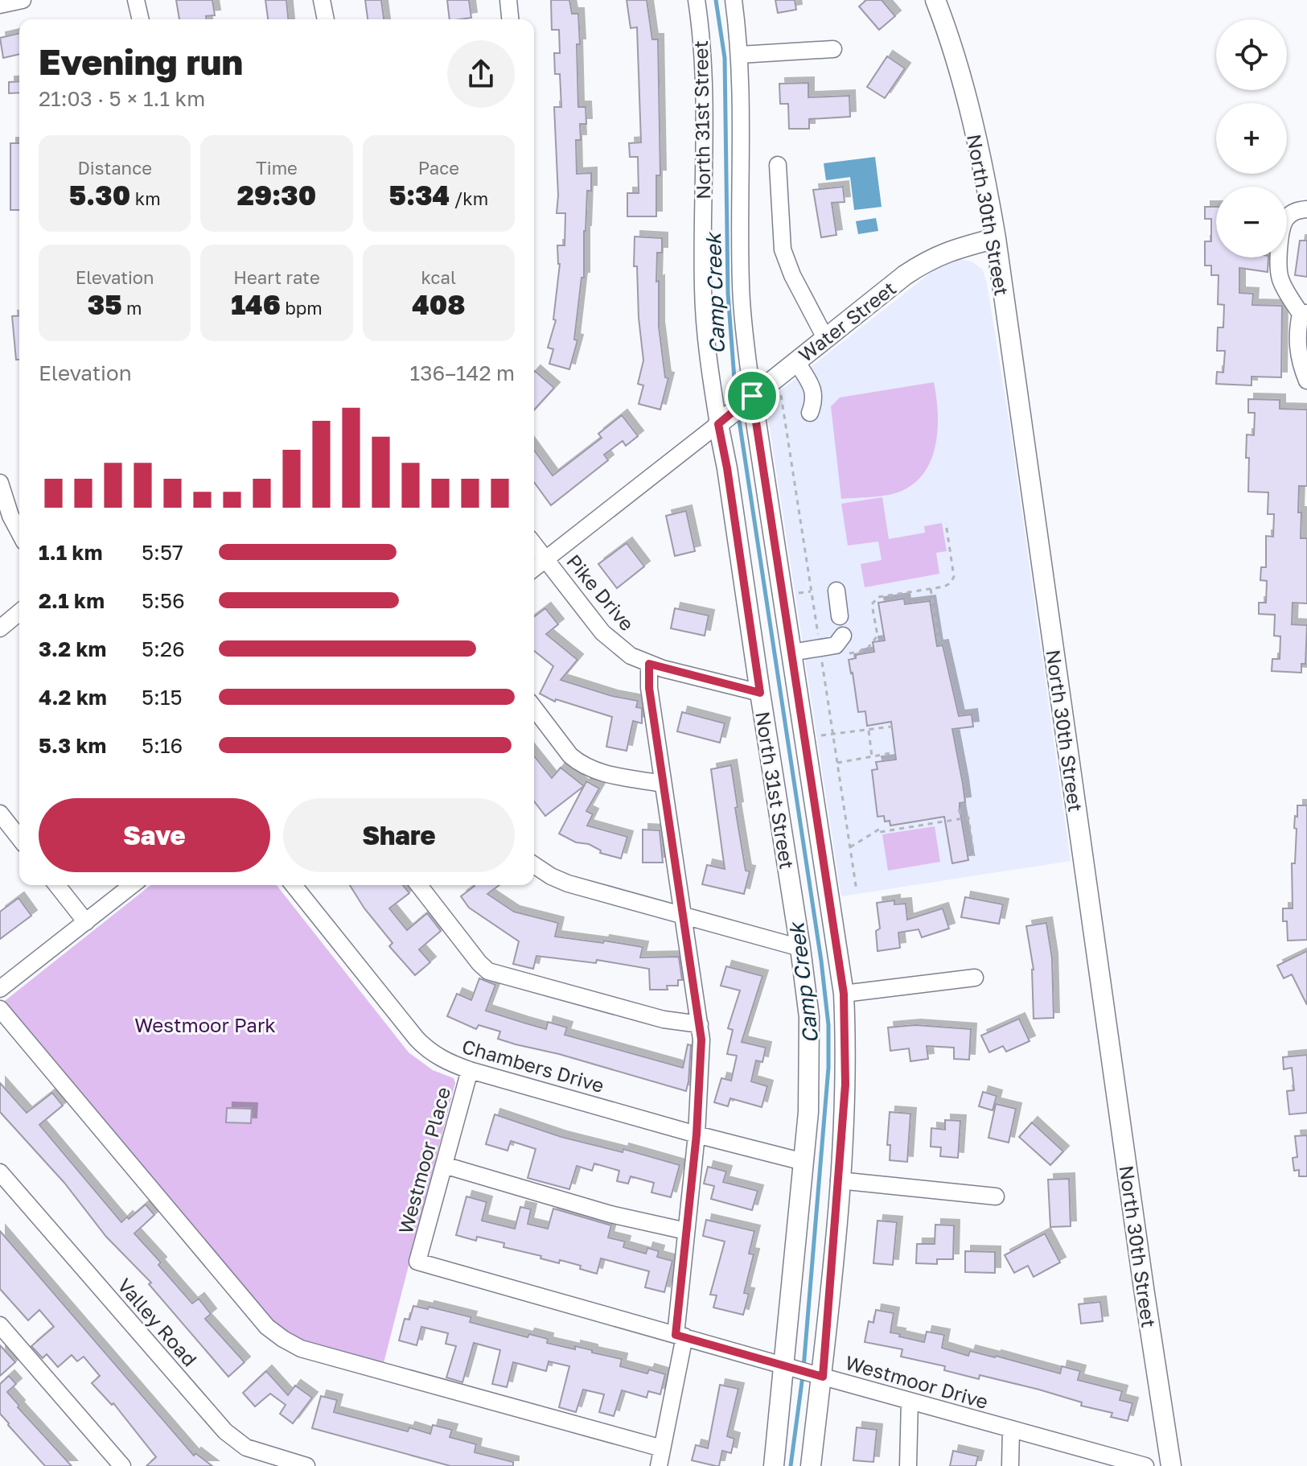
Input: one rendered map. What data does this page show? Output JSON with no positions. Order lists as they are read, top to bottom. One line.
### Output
{"streets":{"main road":["North 31st Street","North 30th Street","Water Street"],"street":["Pike Drive","Chambers Drive","Westmoor Place","Valley Road","Westmoor Drive"]},"crossings":[["North 31st Street","Water Street"],["North 31st Street","Pike Drive"],["North 31st Street","Chambers Drive"],["North 31st Street","Westmoor Drive"],["North 30th Street","Water Street"],["Water Street","Pike Drive"],["Chambers Drive","Westmoor Place"],["Westmoor Place","Westmoor Drive"]],"water":["Camp Creek"],"parks":["Westmoor Park"],"page":{"map_buttons":["+","−"],"heading":["Evening run","21:03 · 5 × 1.1 km"],"stats":[["Distance","5.30 km"],["Time","29:30"],["Pace","5:34 /km"],["Elevation","35 m"],["Heart rate","146 bpm"],["kcal","408"]],"chart":["Elevation","136–142 m"],"list":[{"name":"1.1 km","note":"5:57"},{"name":"2.1 km","note":"5:56"},{"name":"3.2 km","note":"5:26"},{"name":"4.2 km","note":"5:15"},{"name":"5.3 km","note":"5:16"}],"buttons":["Save","Share"]}}
